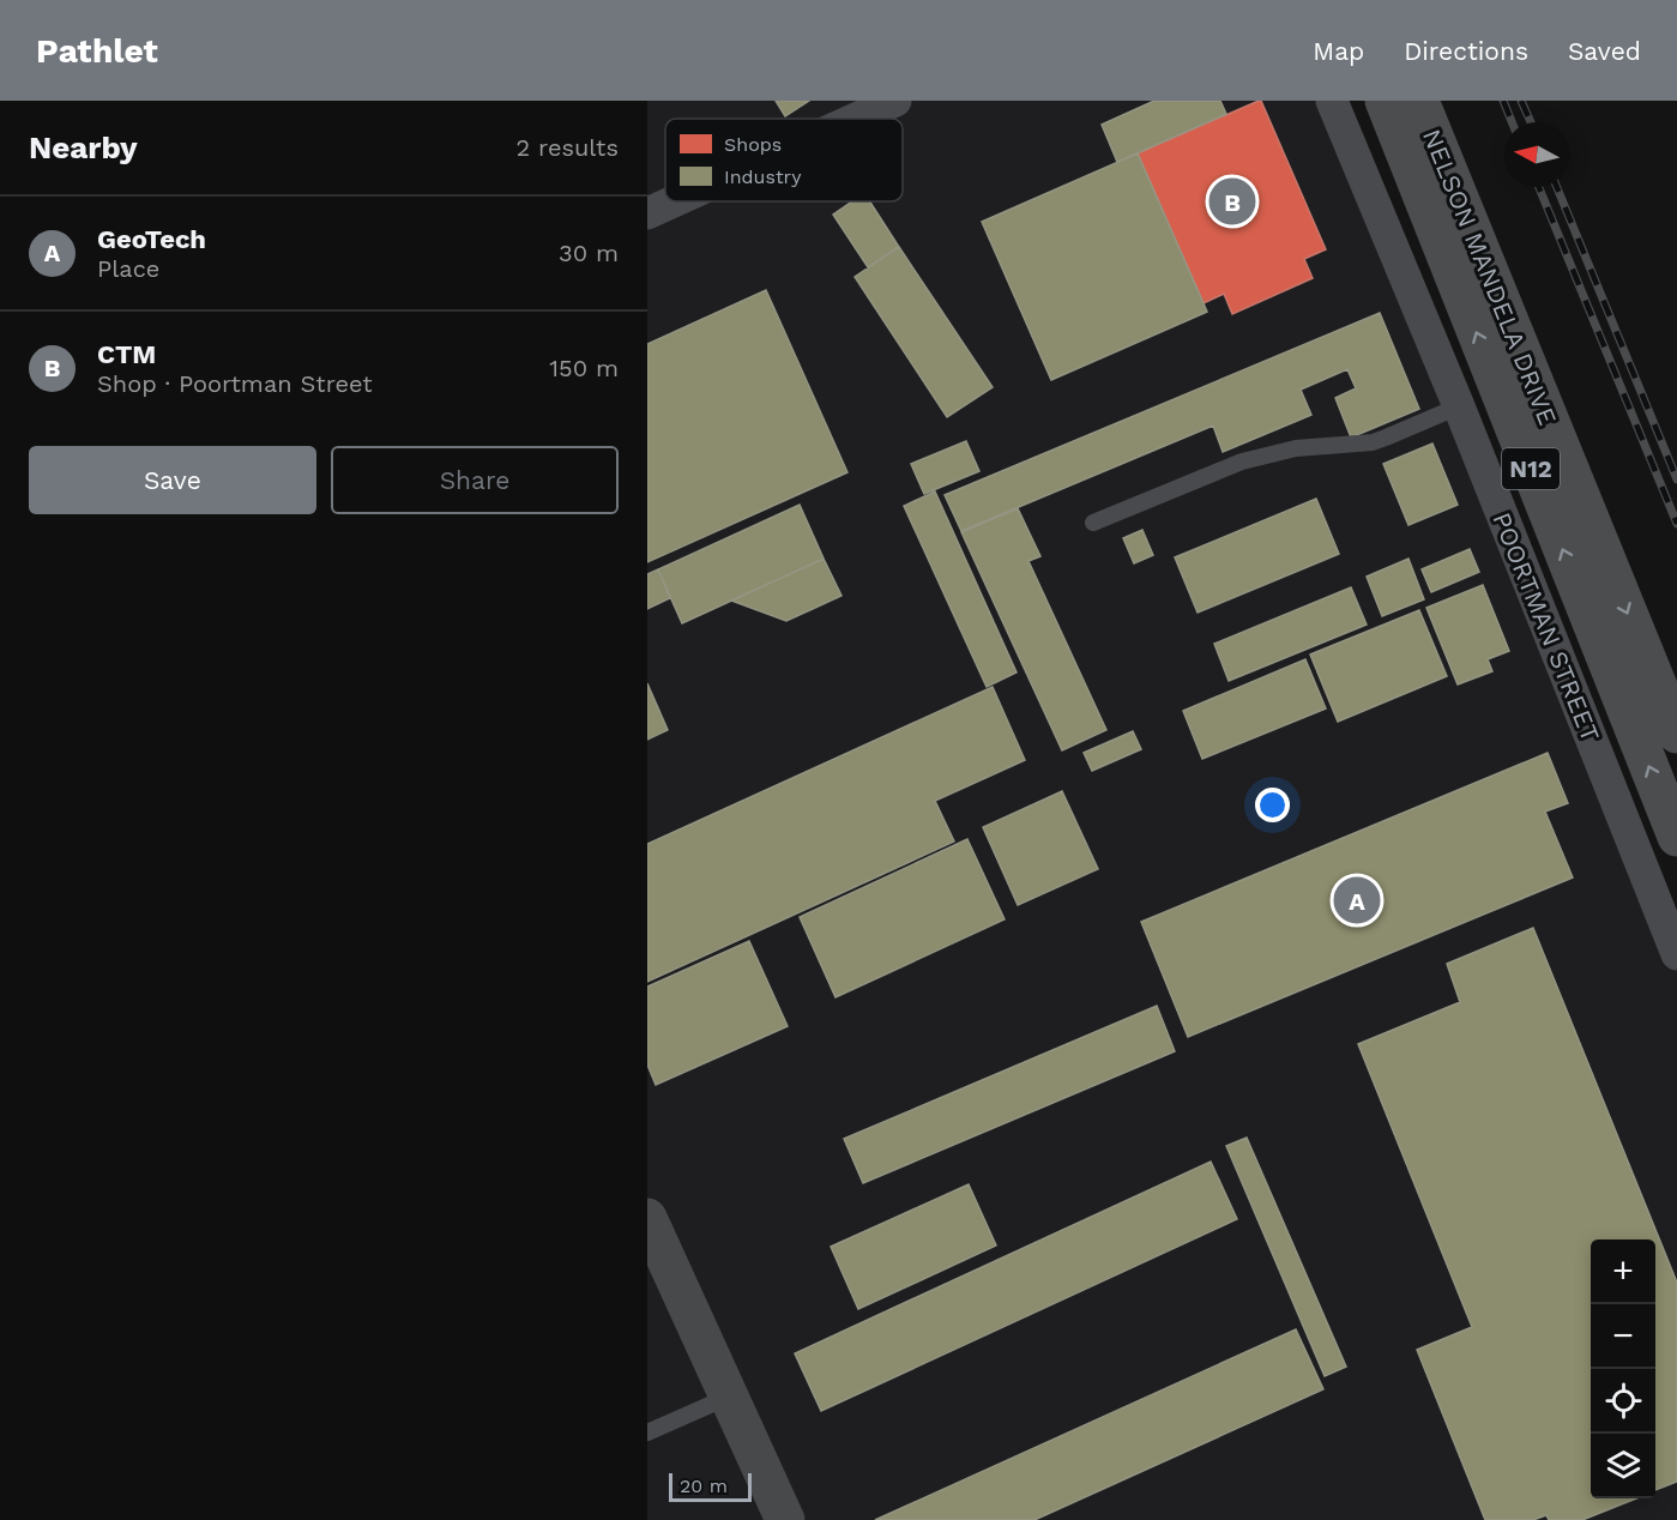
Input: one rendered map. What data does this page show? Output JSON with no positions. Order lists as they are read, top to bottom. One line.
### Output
{"streets":{"highway":["NELSON MANDELA DRIVE","N12"],"street":["POORTMAN STREET"]},"legend":["Shops","Industry"],"scale_bar":"20 m","north":"left","page":{"header":"Pathlet","nav":["Map","Directions","Saved"],"heading":["Nearby","2 results"],"pins":["B","A"],"list":[{"mark":"A","name":"GeoTech","note":"Place","value":"30 m"},{"mark":"B","name":"CTM","note":"Shop · Poortman Street","value":"150 m"}],"buttons":["Save","Share"],"map_buttons":["+","−"],"scale":"20 m"}}
